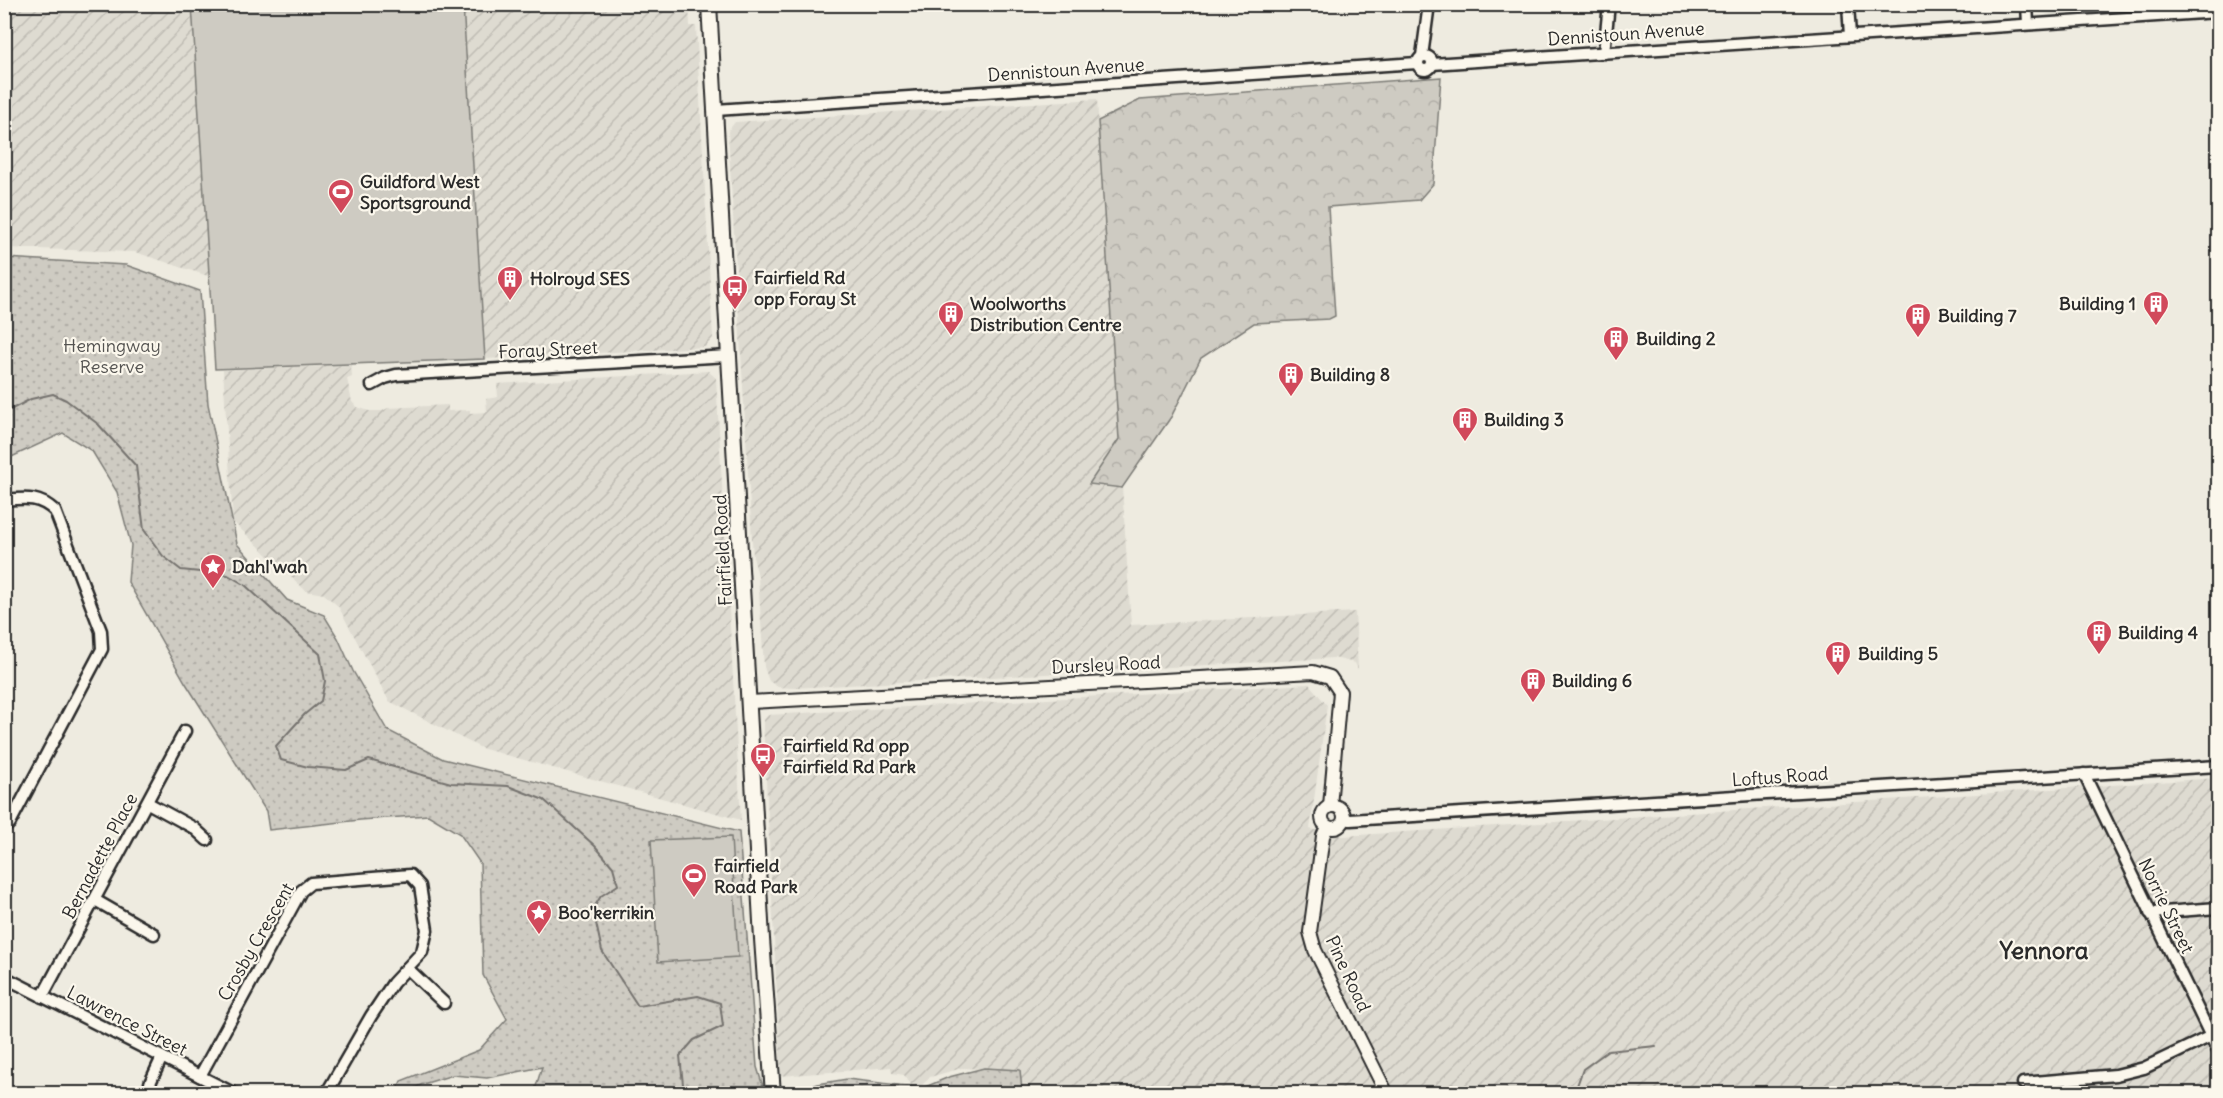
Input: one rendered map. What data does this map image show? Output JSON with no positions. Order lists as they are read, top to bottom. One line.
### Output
{"streets":{"main road":["Fairfield Road"],"street":["Dennistoun Avenue","Foray Street","Dursley Road","Loftus Road","Bernadette Place","Norrie Street","Crosby Crescent","Pine Road","Lawrence Street"]},"crossings":[["Dennistoun Avenue","Fairfield Road"],["Foray Street","Fairfield Road"],["Fairfield Road","Dursley Road"],["Dursley Road","Loftus Road"],["Dursley Road","Pine Road"],["Loftus Road","Norrie Street"],["Loftus Road","Pine Road"],["Bernadette Place","Lawrence Street"],["Crosby Crescent","Lawrence Street"]],"districts":["Yennora"],"parks":["Hemingway Reserve"],"places":{"sports":["Guildford West Sportsground","Fairfield Road Park"],"building":["Holroyd SES","Building 1","Woolworths Distribution Centre","Building 7","Building 2","Building 8","Building 3","Building 4","Building 5","Building 6"],"bus stop":["Fairfield Rd opp Foray St","Fairfield Rd opp Fairfield Rd Park"],"place":["Dahl'wah","Boo'kerrikin"]}}
